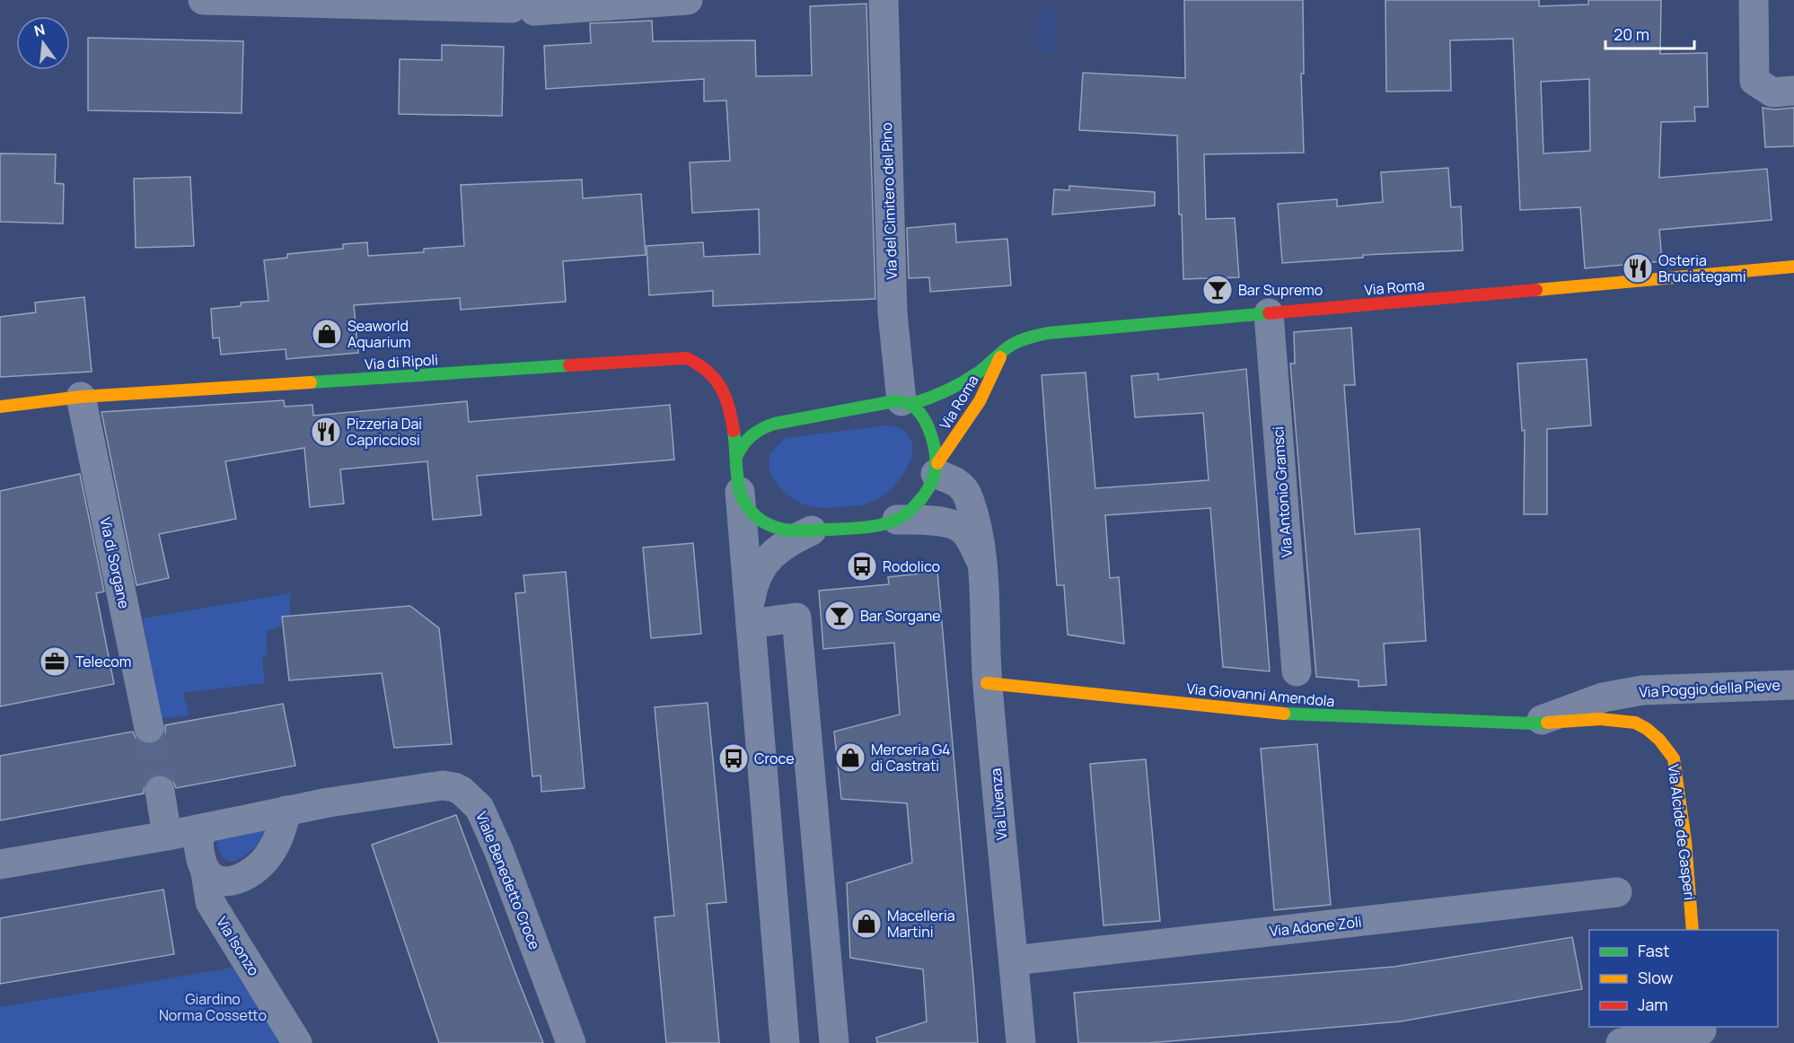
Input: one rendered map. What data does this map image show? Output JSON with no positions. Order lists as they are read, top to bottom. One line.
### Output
{"streets":{"street":["Via del Cimitero del Pino","Via Roma","Via di Ripoli","Via Antonio Gramsci","Via di Sorgane","Via Poggio della Pieve","Via Giovanni Amendola","Via Livenza","Via Alcide de Gasperi","Viale Benedetto Croce","Via Adone Zoli","Via Isonzo"]},"crossings":[["Via del Cimitero del Pino","Via Roma"],["Via del Cimitero del Pino","Via di Ripoli"],["Via del Cimitero del Pino","Via Livenza"],["Via Roma","Via di Ripoli"],["Via Roma","Via Antonio Gramsci"],["Via Roma","Via Livenza"],["Via di Ripoli","Via di Sorgane"],["Via di Ripoli","Via Livenza"],["Via Poggio della Pieve","Via Giovanni Amendola"],["Via Poggio della Pieve","Via Alcide de Gasperi"],["Via Giovanni Amendola","Via Livenza"],["Via Giovanni Amendola","Via Alcide de Gasperi"],["Via Livenza","Via Adone Zoli"]],"parks":["Giardino Norma Cossetto"],"places":{"restaurant":["Osteria Bruciategami","Pizzeria Dai Capricciosi"],"bar":["Bar Supremo","Bar Sorgane"],"shop":["Seaworld Aquarium","Merceria G4 di Castrati","Macelleria Martini"],"bus stop":["Rodolico","Croce"],"office":["Telecom"]},"legend":["Fast","Slow","Jam"],"scale_bar":"20 m","north":"top"}
